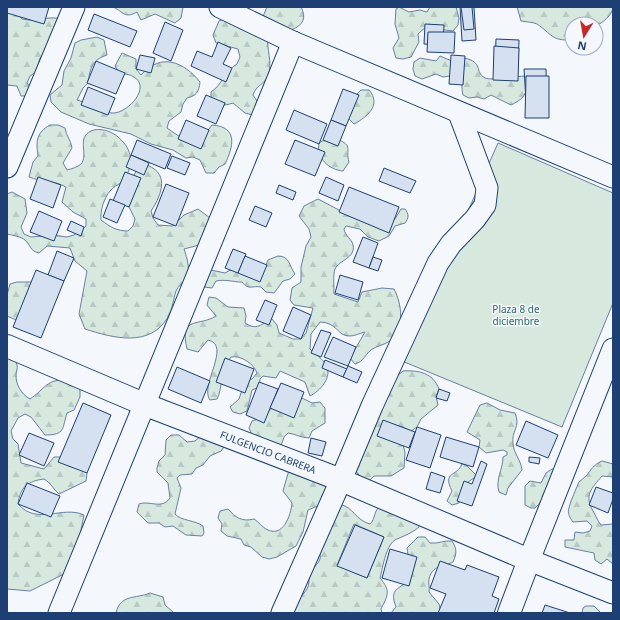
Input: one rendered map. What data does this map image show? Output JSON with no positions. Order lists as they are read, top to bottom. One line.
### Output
{"streets":{"main road":["FULGENCIO CABRERA"]},"parks":["Plaza 8 de diciembre"],"north":"bottom"}
